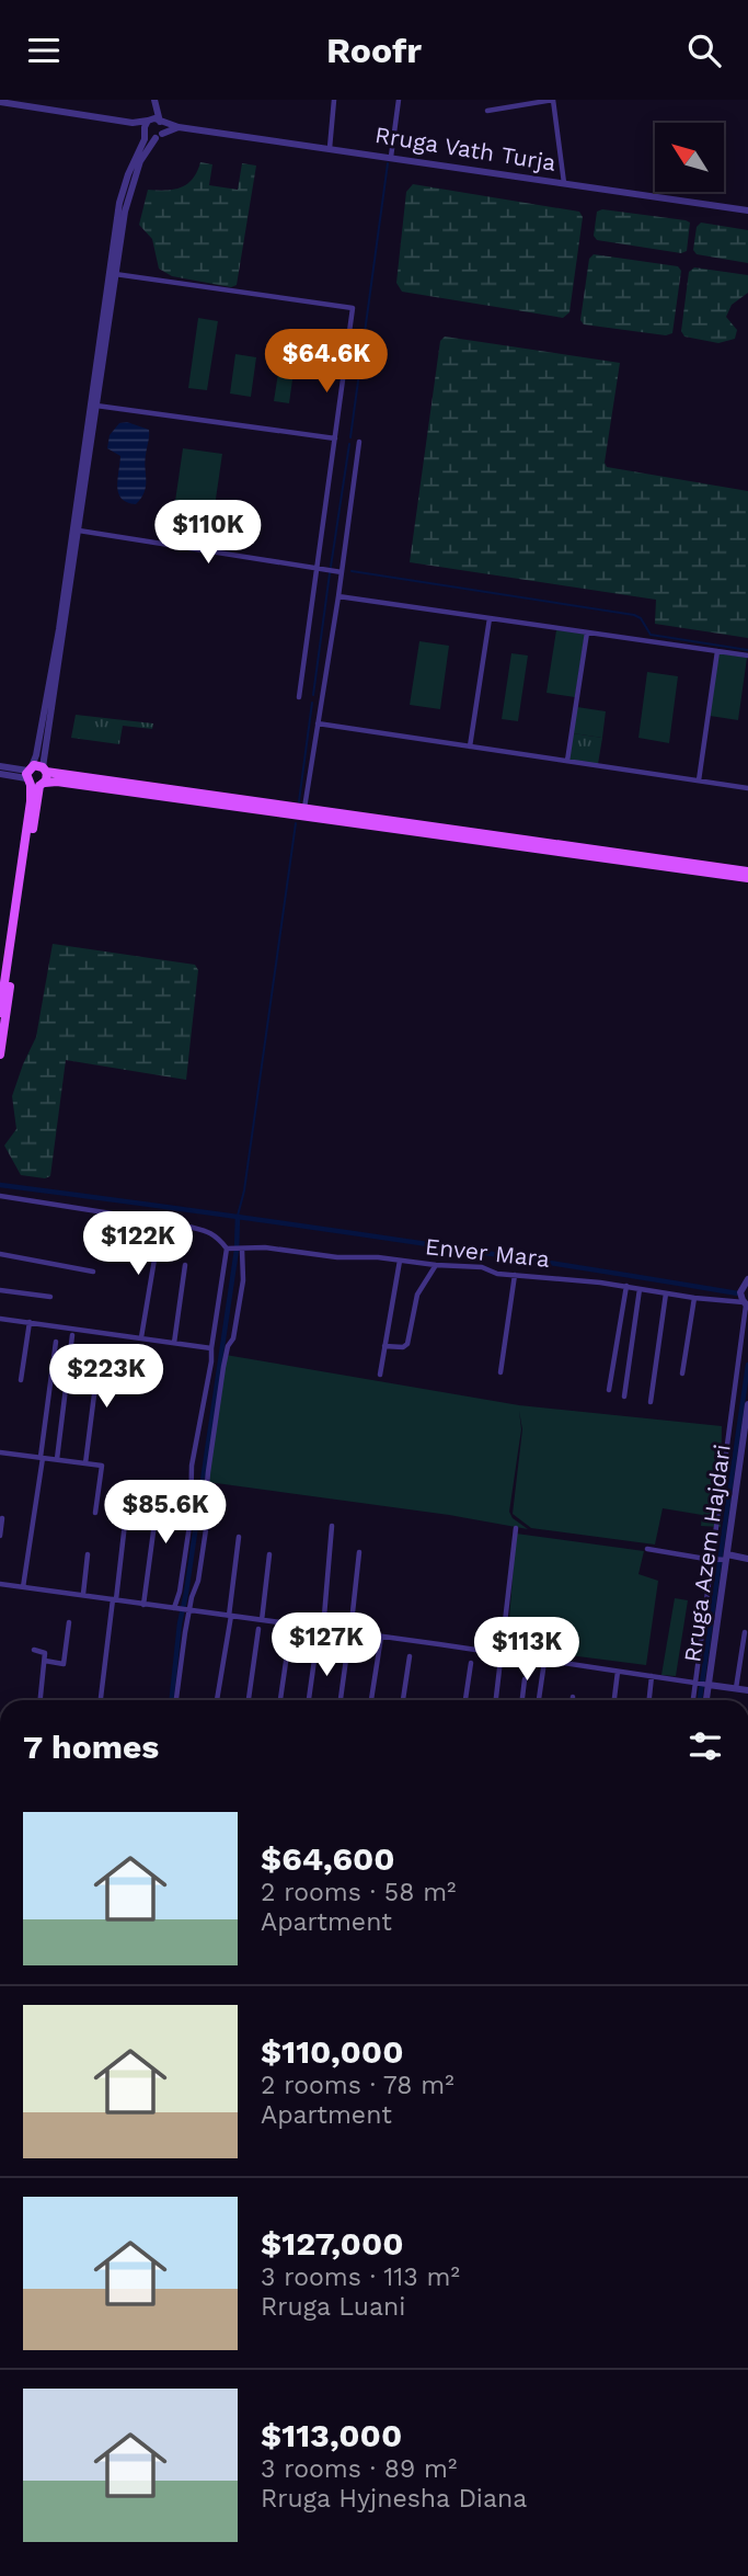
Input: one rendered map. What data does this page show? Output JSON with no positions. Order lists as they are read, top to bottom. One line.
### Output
{"streets":{"street":["Rruga Vath Turja","Enver Mara","Rruga Azem Hajdari"]},"north":"top left","page":{"header":"Roofr","price":["$64.6K","$110K","$122K","$223K","$85.6K","$127K","$113K"],"heading":"7 homes","list":[{"name":"$64,600","note":"2 rooms · 58 m² · Apartment"},{"name":"$110,000","note":"2 rooms · 78 m² · Apartment"},{"name":"$127,000","note":"3 rooms · 113 m² · Rruga Luani"},{"name":"$113,000","note":"3 rooms · 89 m² · Rruga Hyjnesha Diana"}]}}
